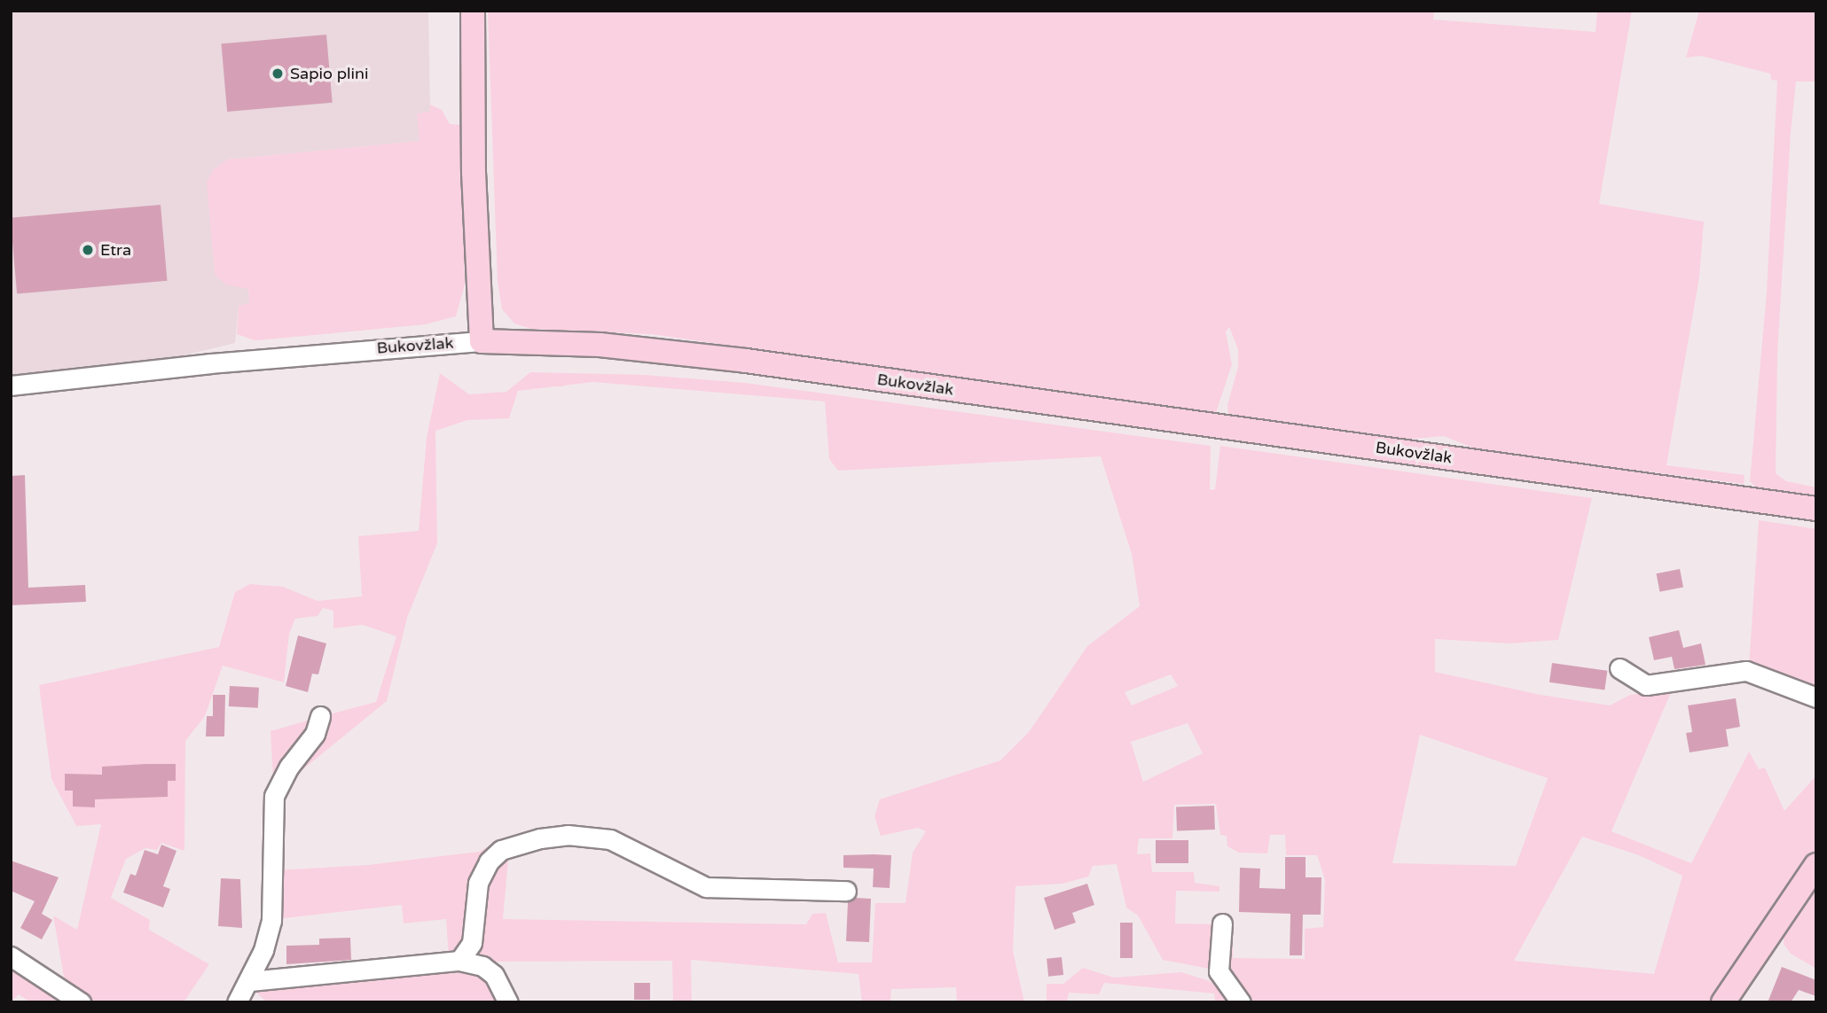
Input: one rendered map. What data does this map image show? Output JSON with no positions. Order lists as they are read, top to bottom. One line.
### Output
{"streets":{"main road":["Bukovžlak"]},"places":["Sapio plini","Etra"]}
